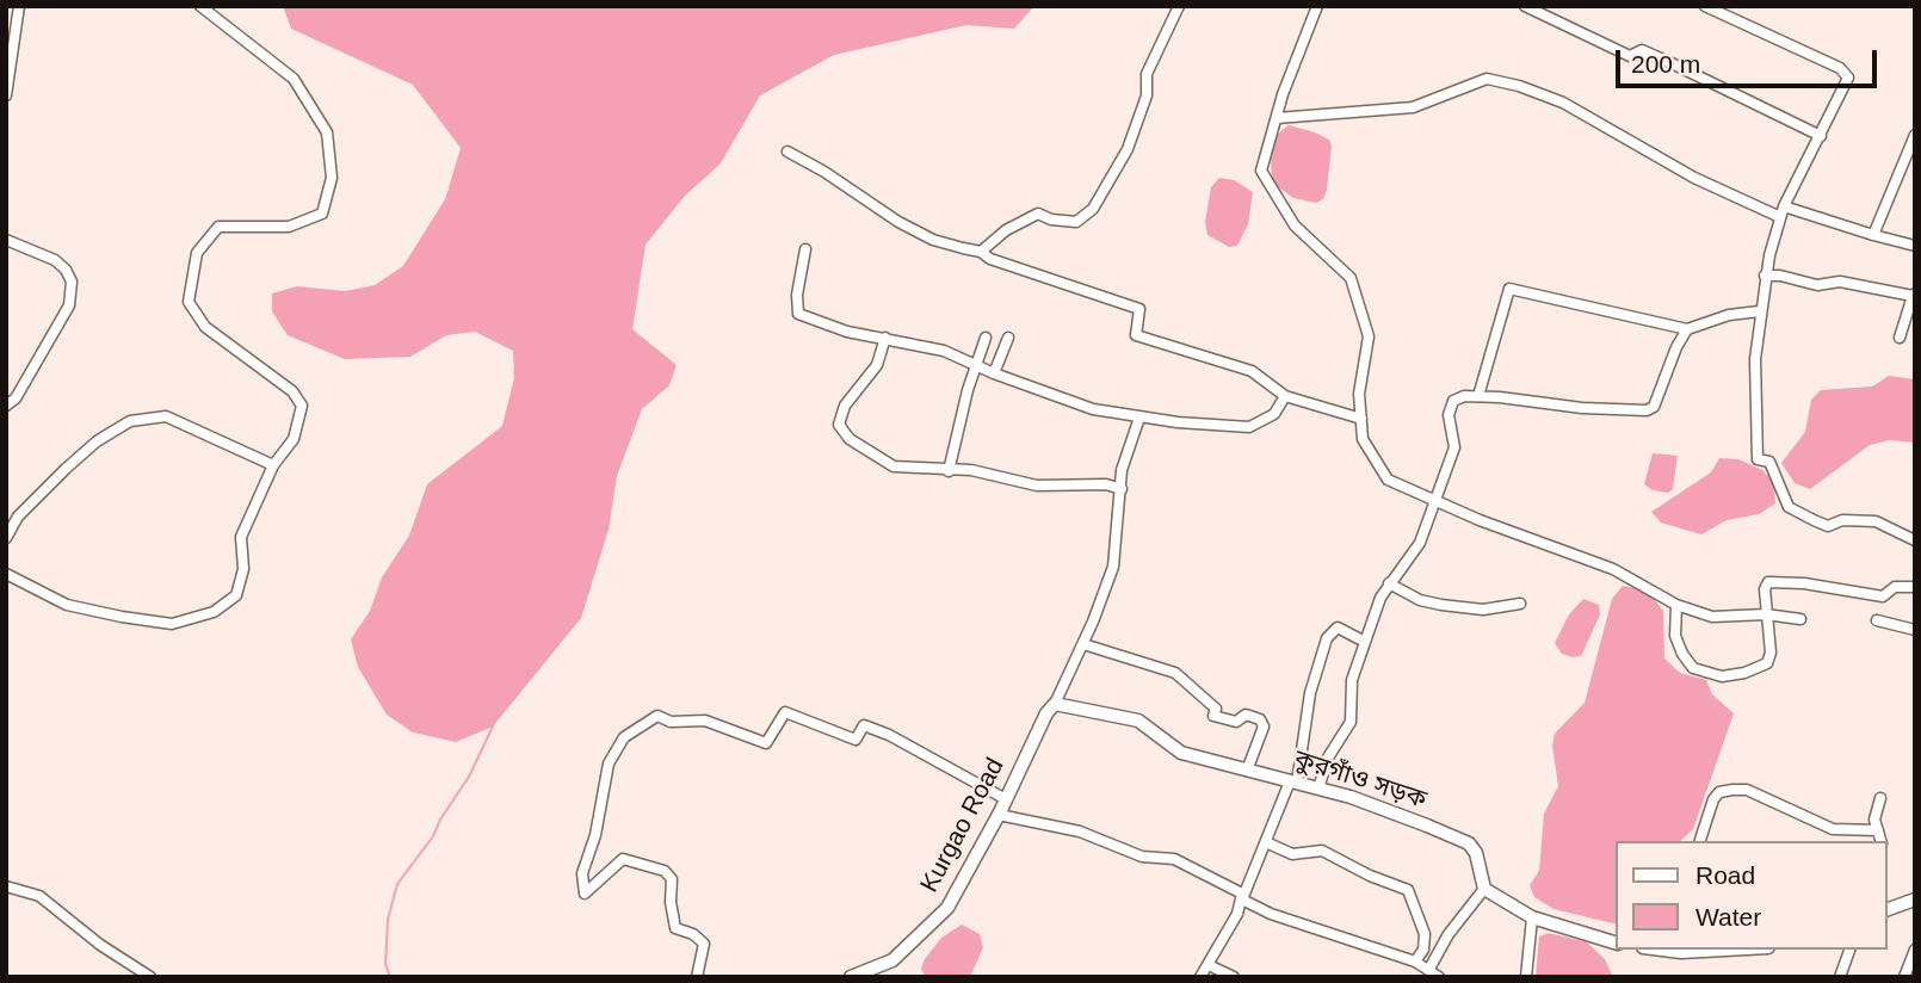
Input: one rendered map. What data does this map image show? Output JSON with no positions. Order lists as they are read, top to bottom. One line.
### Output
{"streets":{"street":["কুরগাঁও সড়ক","Kurgao Road"]},"crossings":[["কুরগাঁও সড়ক","Kurgao Road"]],"legend":["Road","Water"],"scale_bar":"200 m"}
